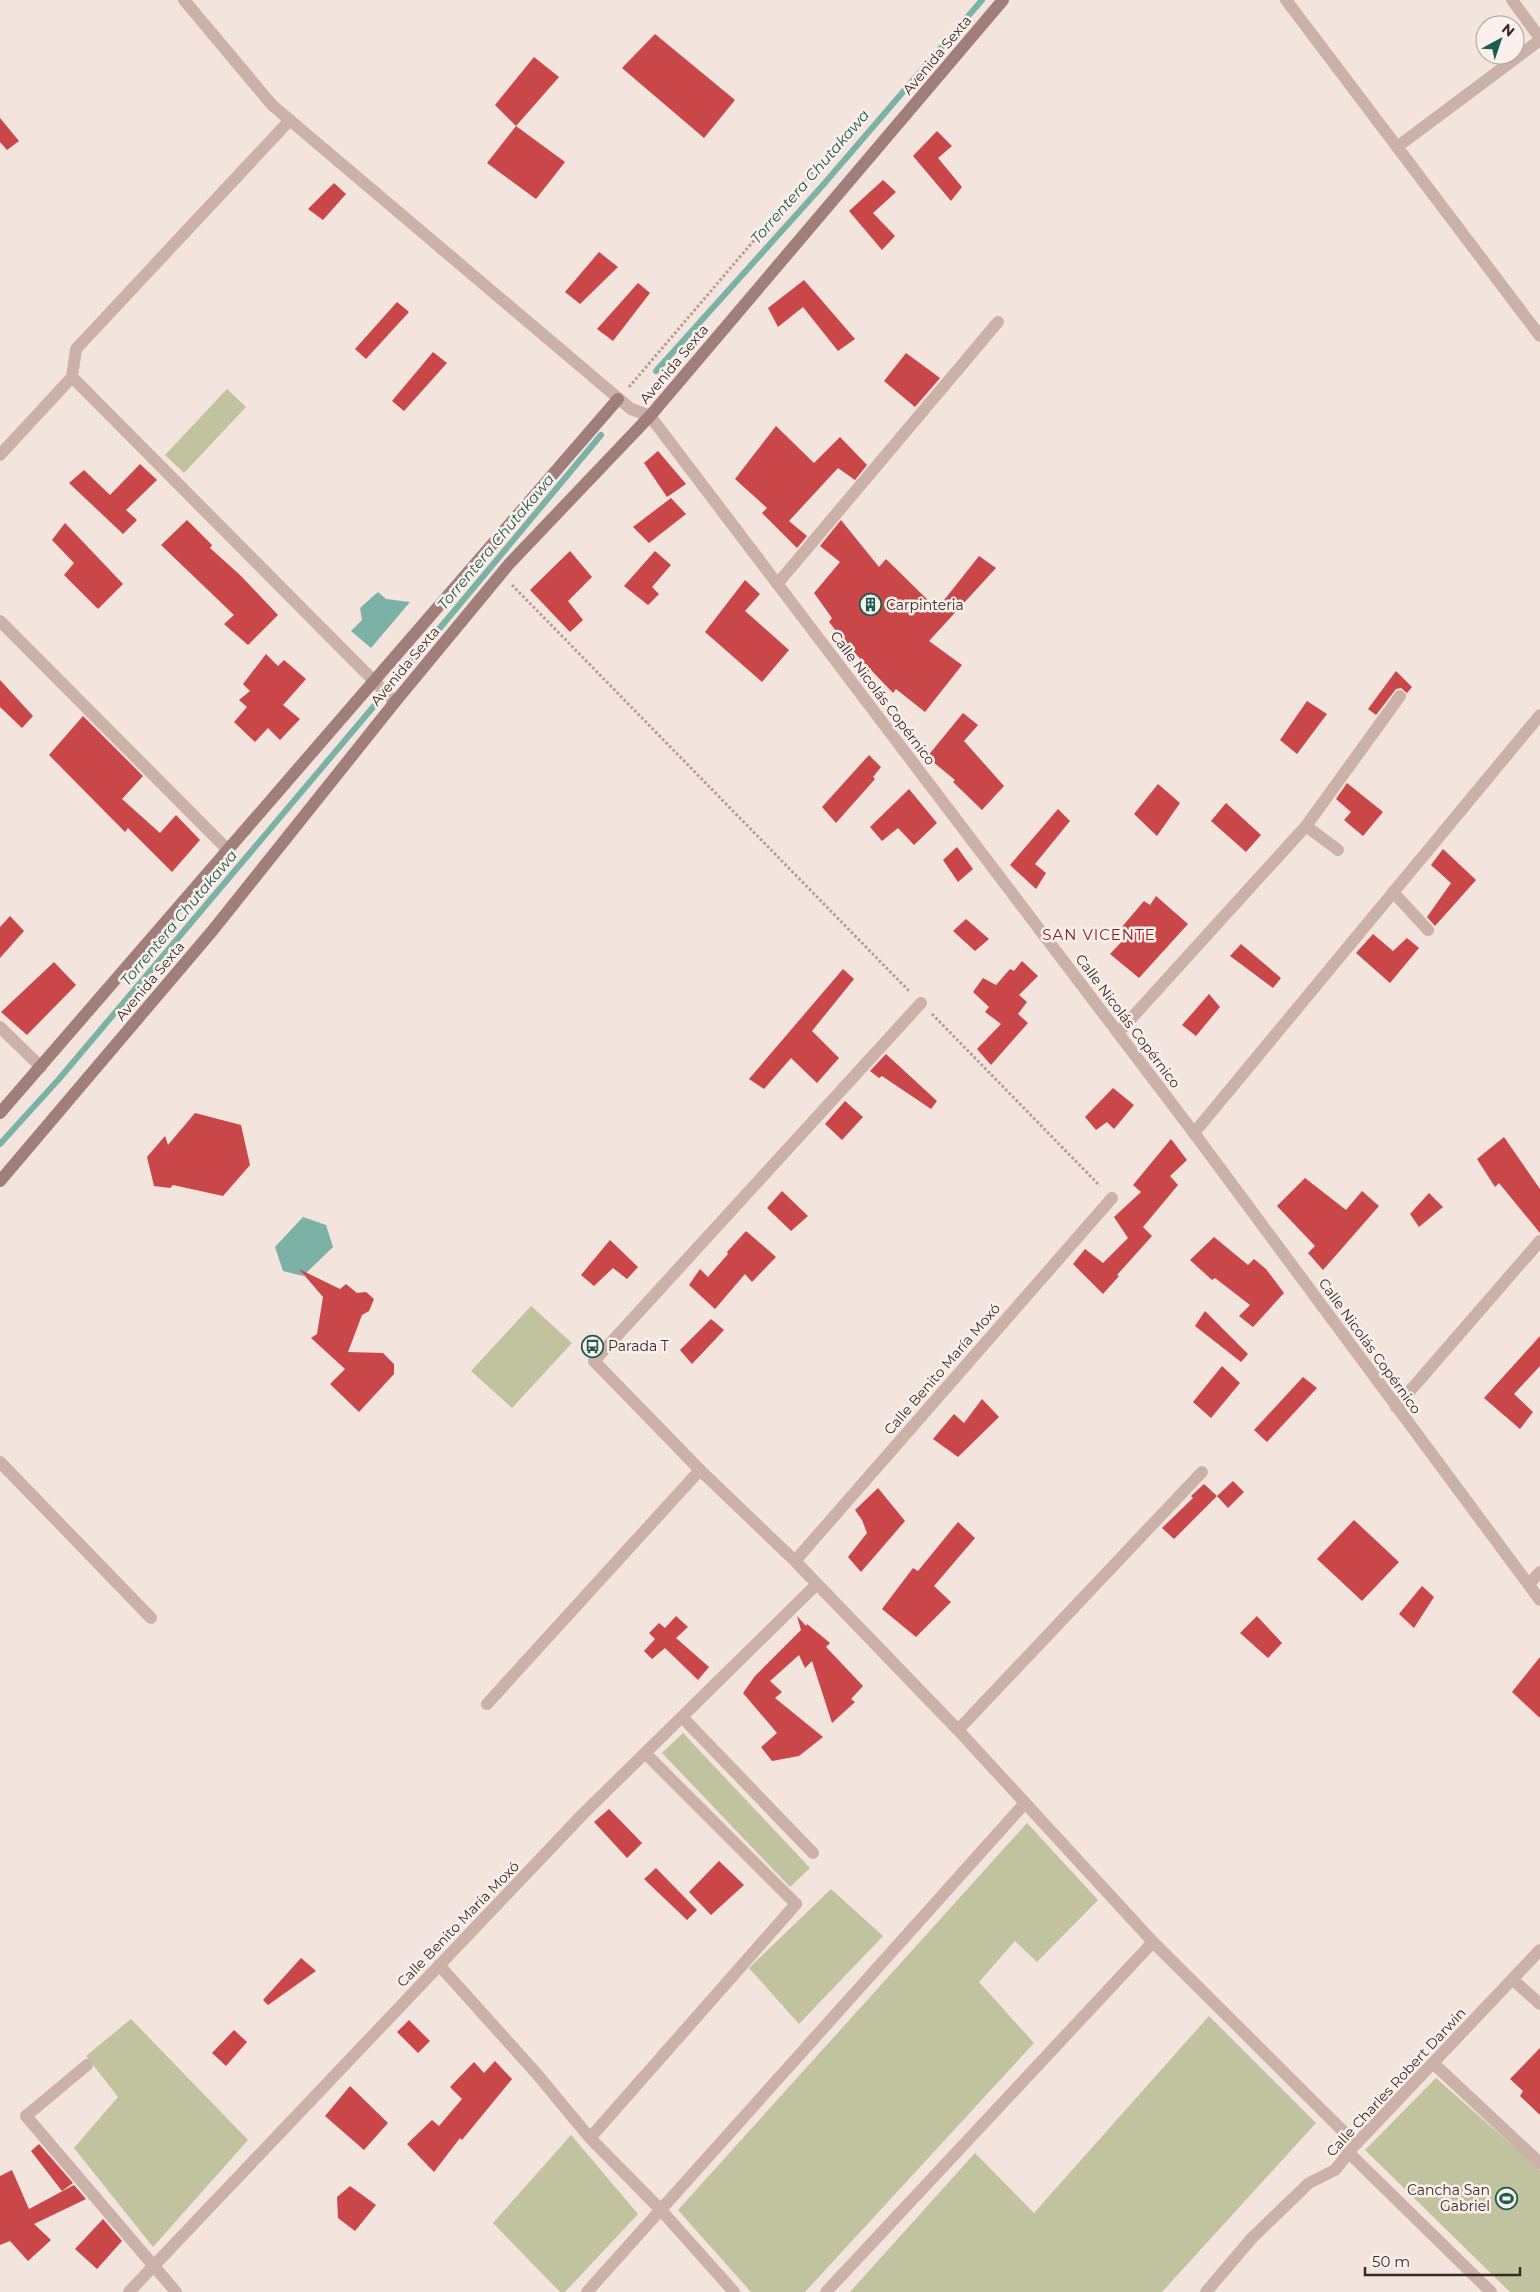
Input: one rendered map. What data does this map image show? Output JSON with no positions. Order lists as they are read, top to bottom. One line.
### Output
{"streets":{"street":["Avenida Sexta","Calle Nicolás Copérnico","Calle Benito María Moxó","Calle Charles Robert Darwin"]},"crossings":[["Avenida Sexta","Calle Nicolás Copérnico"]],"districts":["SAN VICENTE"],"water":["Torrentera Chutakawa"],"places":{"building":["Carpinteria"],"bus stop":["Parada T"],"sports":["Cancha San Gabriel"]},"scale_bar":"50 m","north":"top right"}
